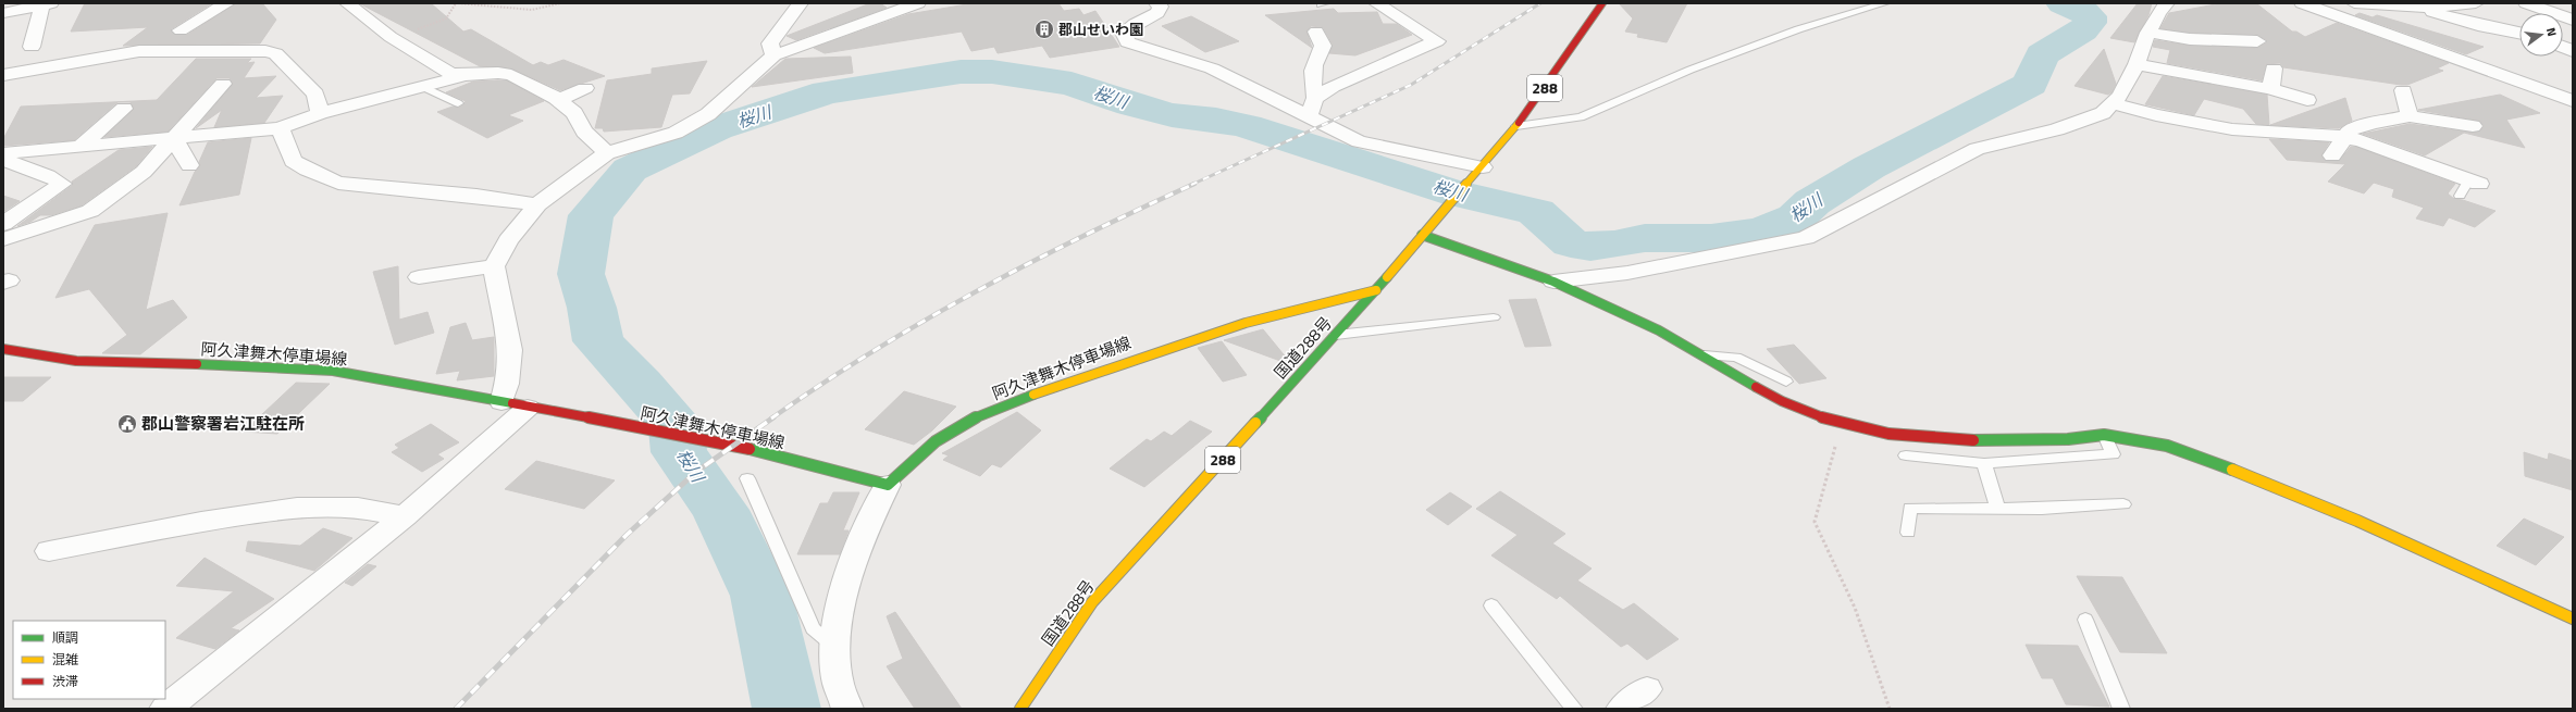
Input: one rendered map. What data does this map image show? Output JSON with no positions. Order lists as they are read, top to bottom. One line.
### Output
{"streets":{"main road":["288","国道288号","阿久津舞木停車場線"]},"crossings":[["国道288号","阿久津舞木停車場線"]],"water":["桜川"],"places":{"building":["郡山せいわ園"],"public building":["郡山警察署岩江駐在所"]},"legend":["順調","混雑","渋滞"],"north":"right"}
